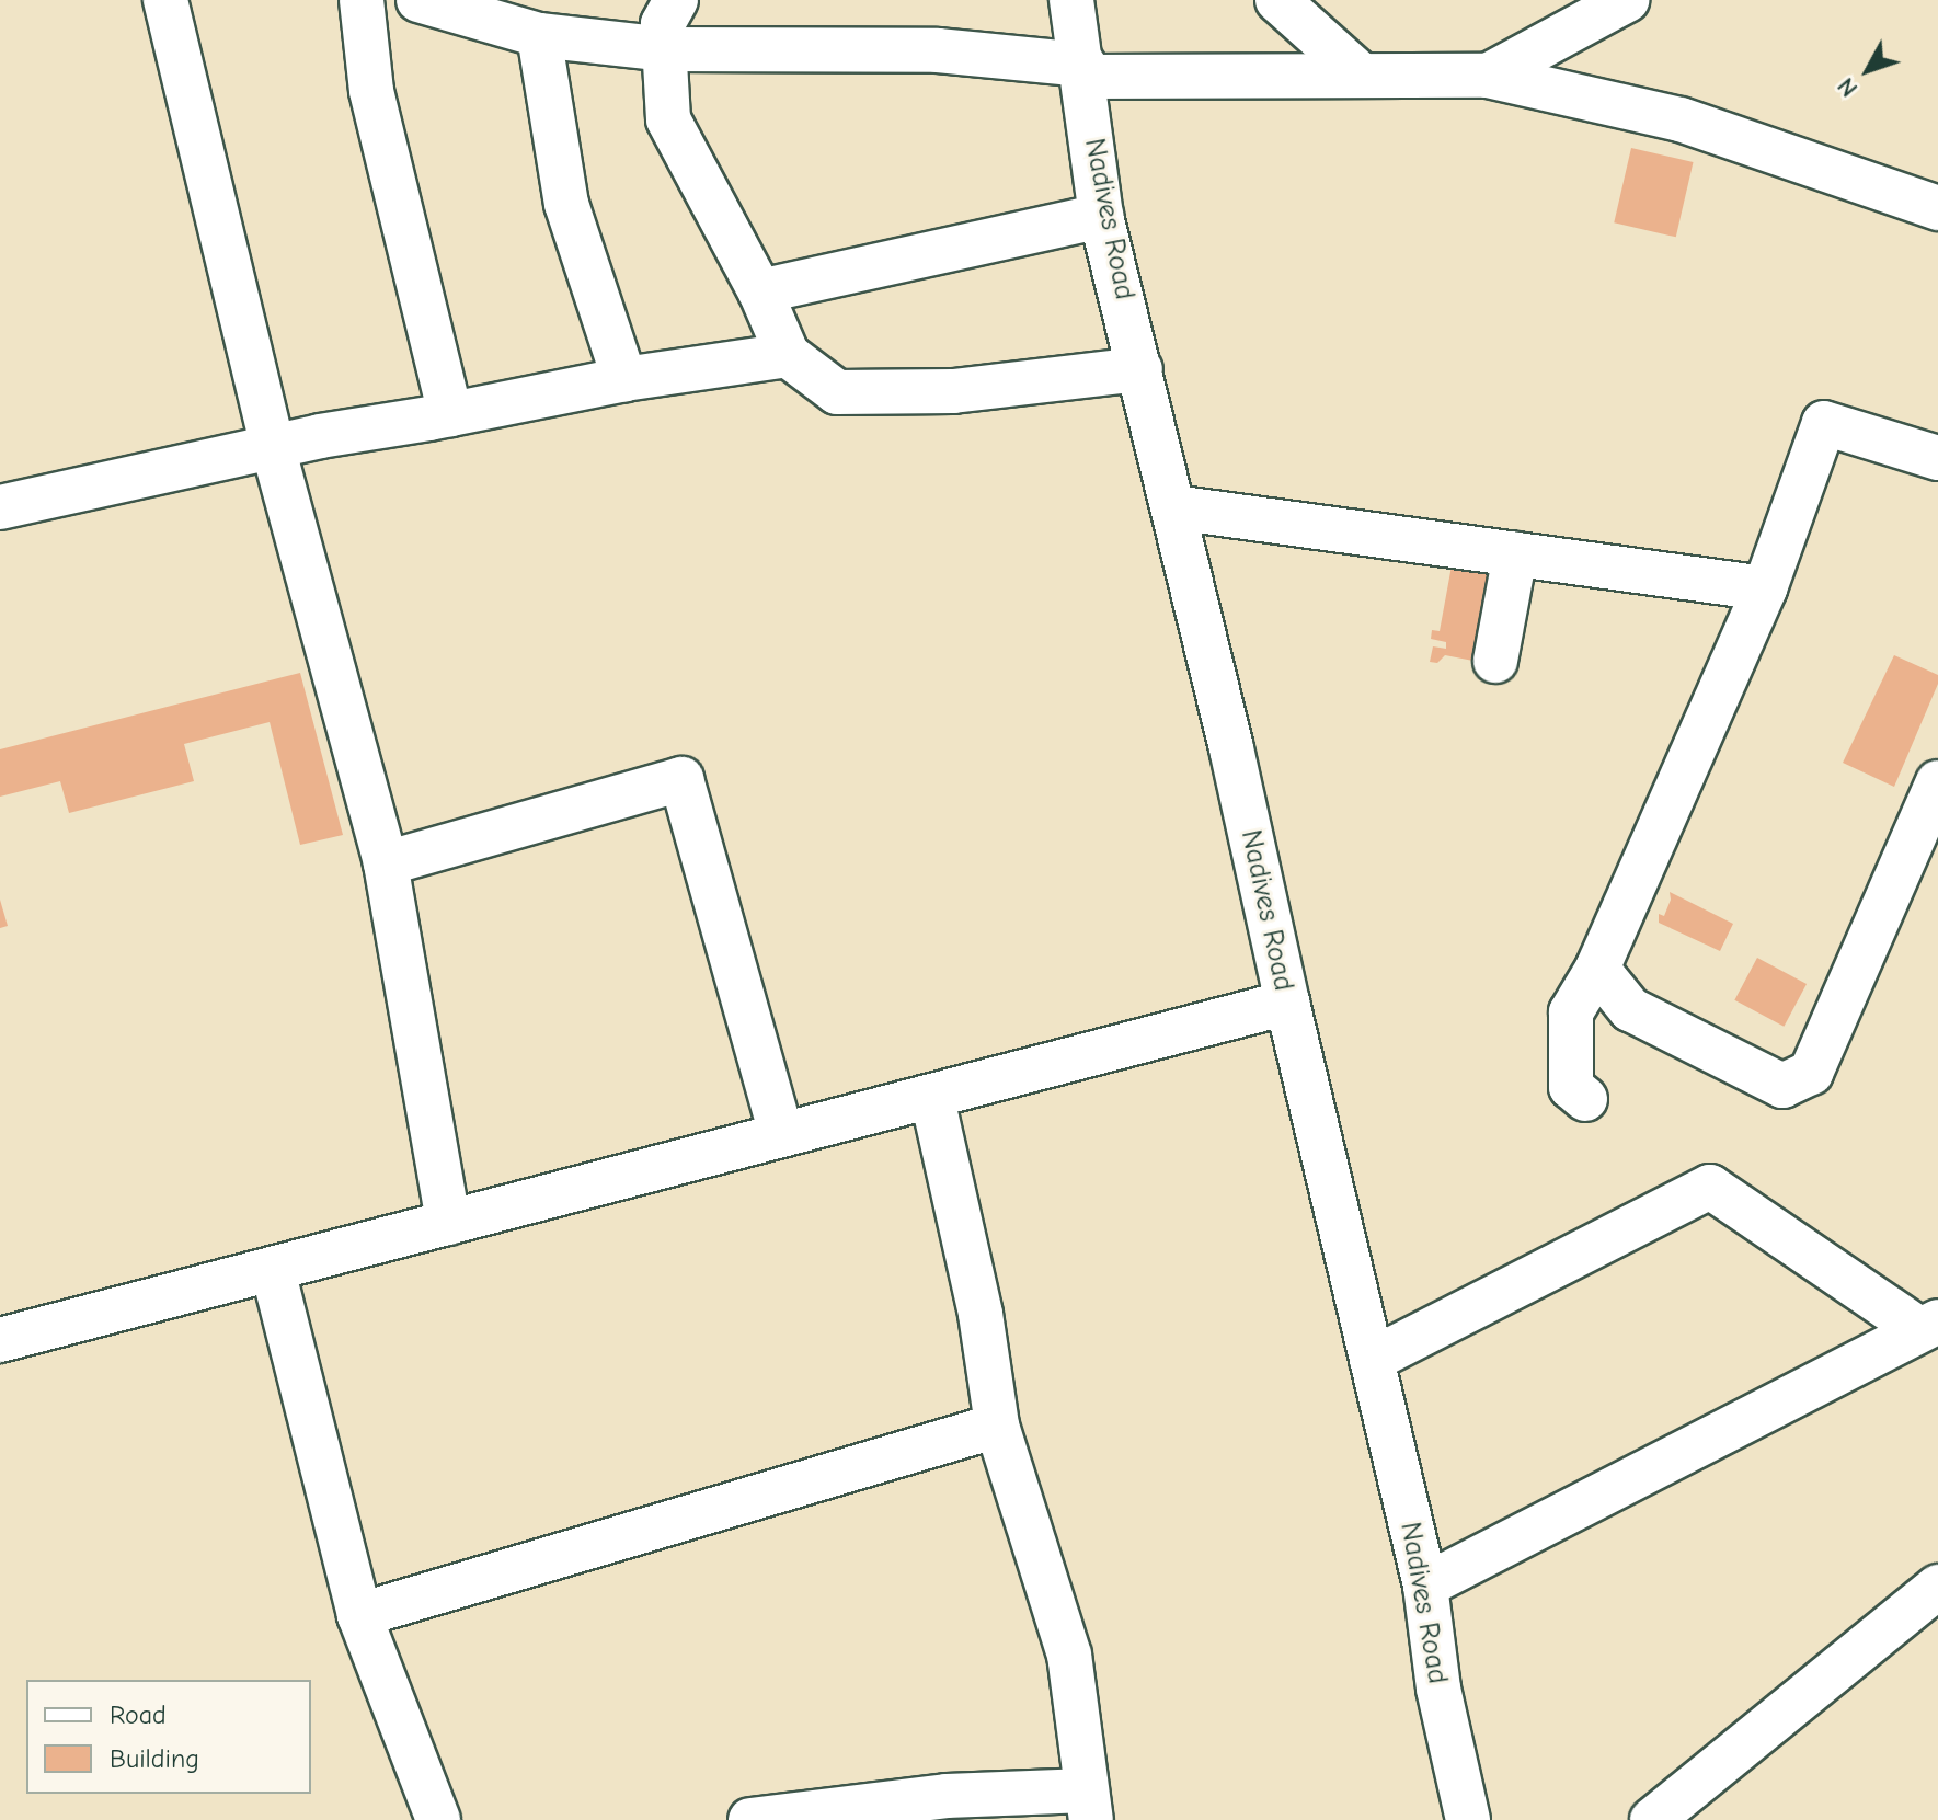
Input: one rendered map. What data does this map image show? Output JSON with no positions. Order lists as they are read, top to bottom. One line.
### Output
{"streets":{"street":["Nadives Road"]},"legend":["Road","Building"],"north":"bottom left"}
